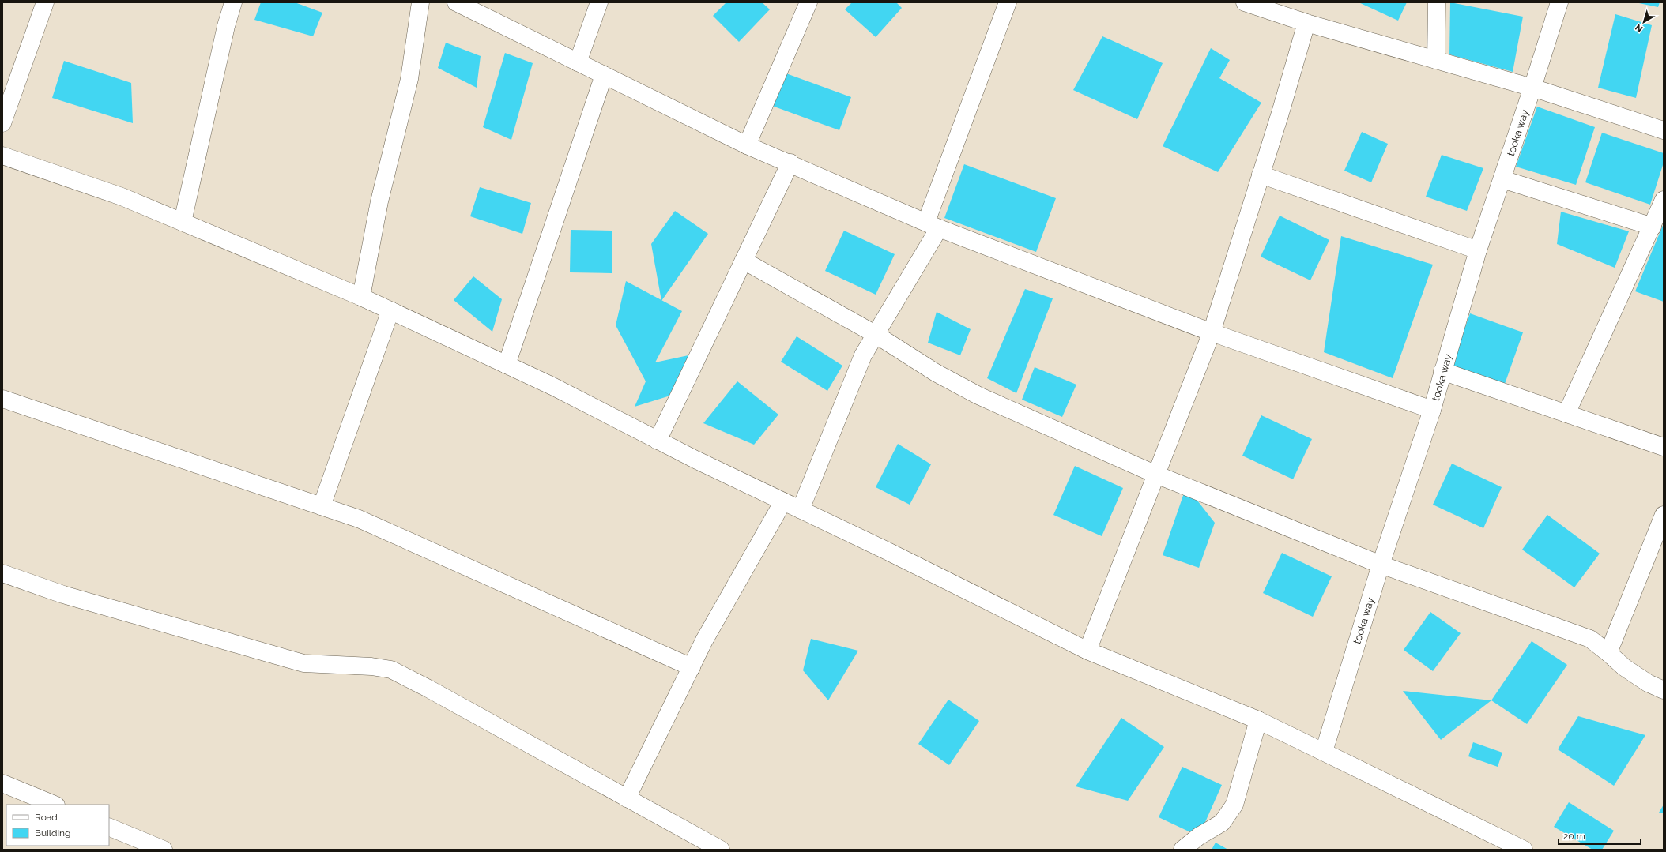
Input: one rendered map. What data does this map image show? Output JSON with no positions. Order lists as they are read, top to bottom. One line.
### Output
{"streets":{"street":["tooka way"]},"legend":["Road","Building"],"scale_bar":"20 m","north":"bottom left"}
